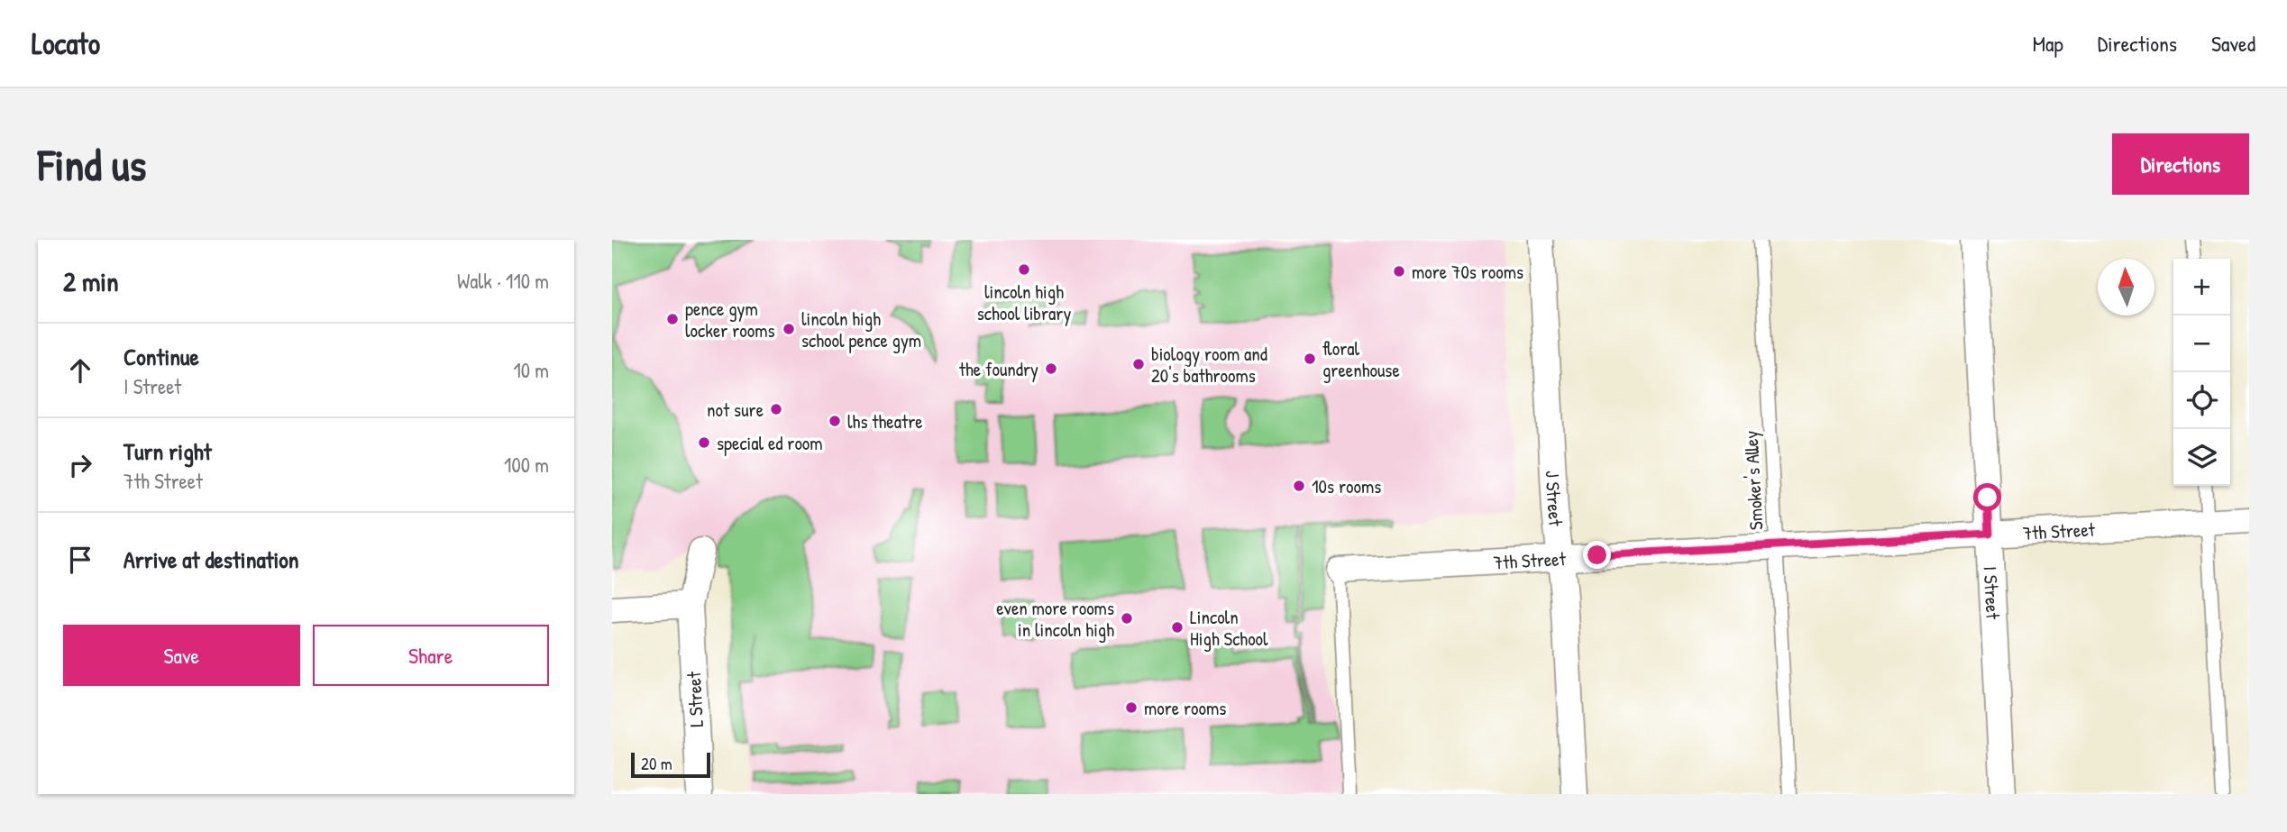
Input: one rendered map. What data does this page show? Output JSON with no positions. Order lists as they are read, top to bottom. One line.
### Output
{"streets":{"street":["J Street","7th Street","I Street","L Street"],"lane":["Smoker's Alley"]},"crossings":[["Smoker's Alley","7th Street"],["J Street","7th Street"],["7th Street","I Street"]],"places":["lincoln high school library","more 70s rooms","pence gym locker rooms","lincoln high school pence gym","floral greenhouse","biology room and 20's bathrooms","the foundry","not sure","lhs theatre","special ed room","10s rooms","even more rooms in lincoln high","Lincoln High School","more rooms"],"scale_bar":"20 m","north":"top","page":{"header":"Locato","nav":["Map","Directions","Saved"],"buttons":["Directions",["Save","Share"]],"title":"Find us","heading":["2 min","Walk · 110 m"],"map_buttons":["+","−"],"list":[["Continue","I Street","10 m"],["Turn right","7th Street","100 m"],"Arrive at destination"],"scale":"20 m"}}
